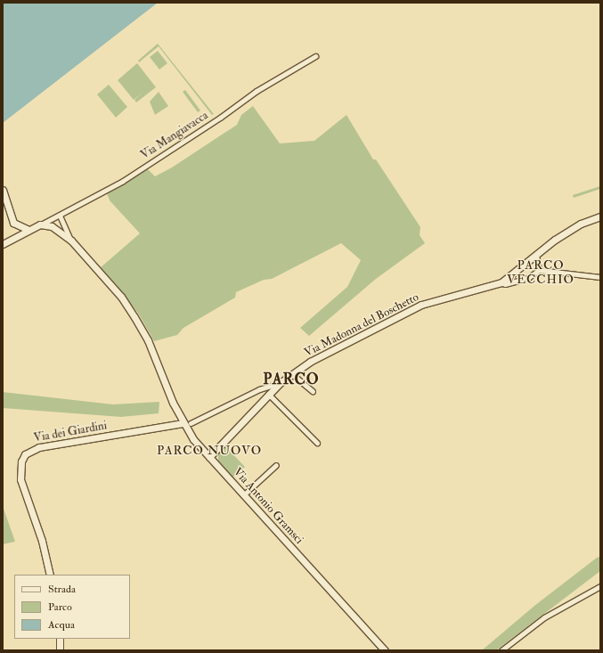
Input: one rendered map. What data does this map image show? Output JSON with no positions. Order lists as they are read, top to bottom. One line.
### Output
{"streets":{"main road":["Via Madonna del Boschetto","Via dei Giardini","Via Antonio Gramsci"],"street":["Via Mangiavacca"]},"crossings":[["Via Mangiavacca","Via Antonio Gramsci"],["Via Madonna del Boschetto","Via Antonio Gramsci"],["Via dei Giardini","Via Antonio Gramsci"]],"districts":["PARCO VECCHIO","PARCO","PARCO NUOVO"],"legend":["Strada","Parco","Acqua"]}
